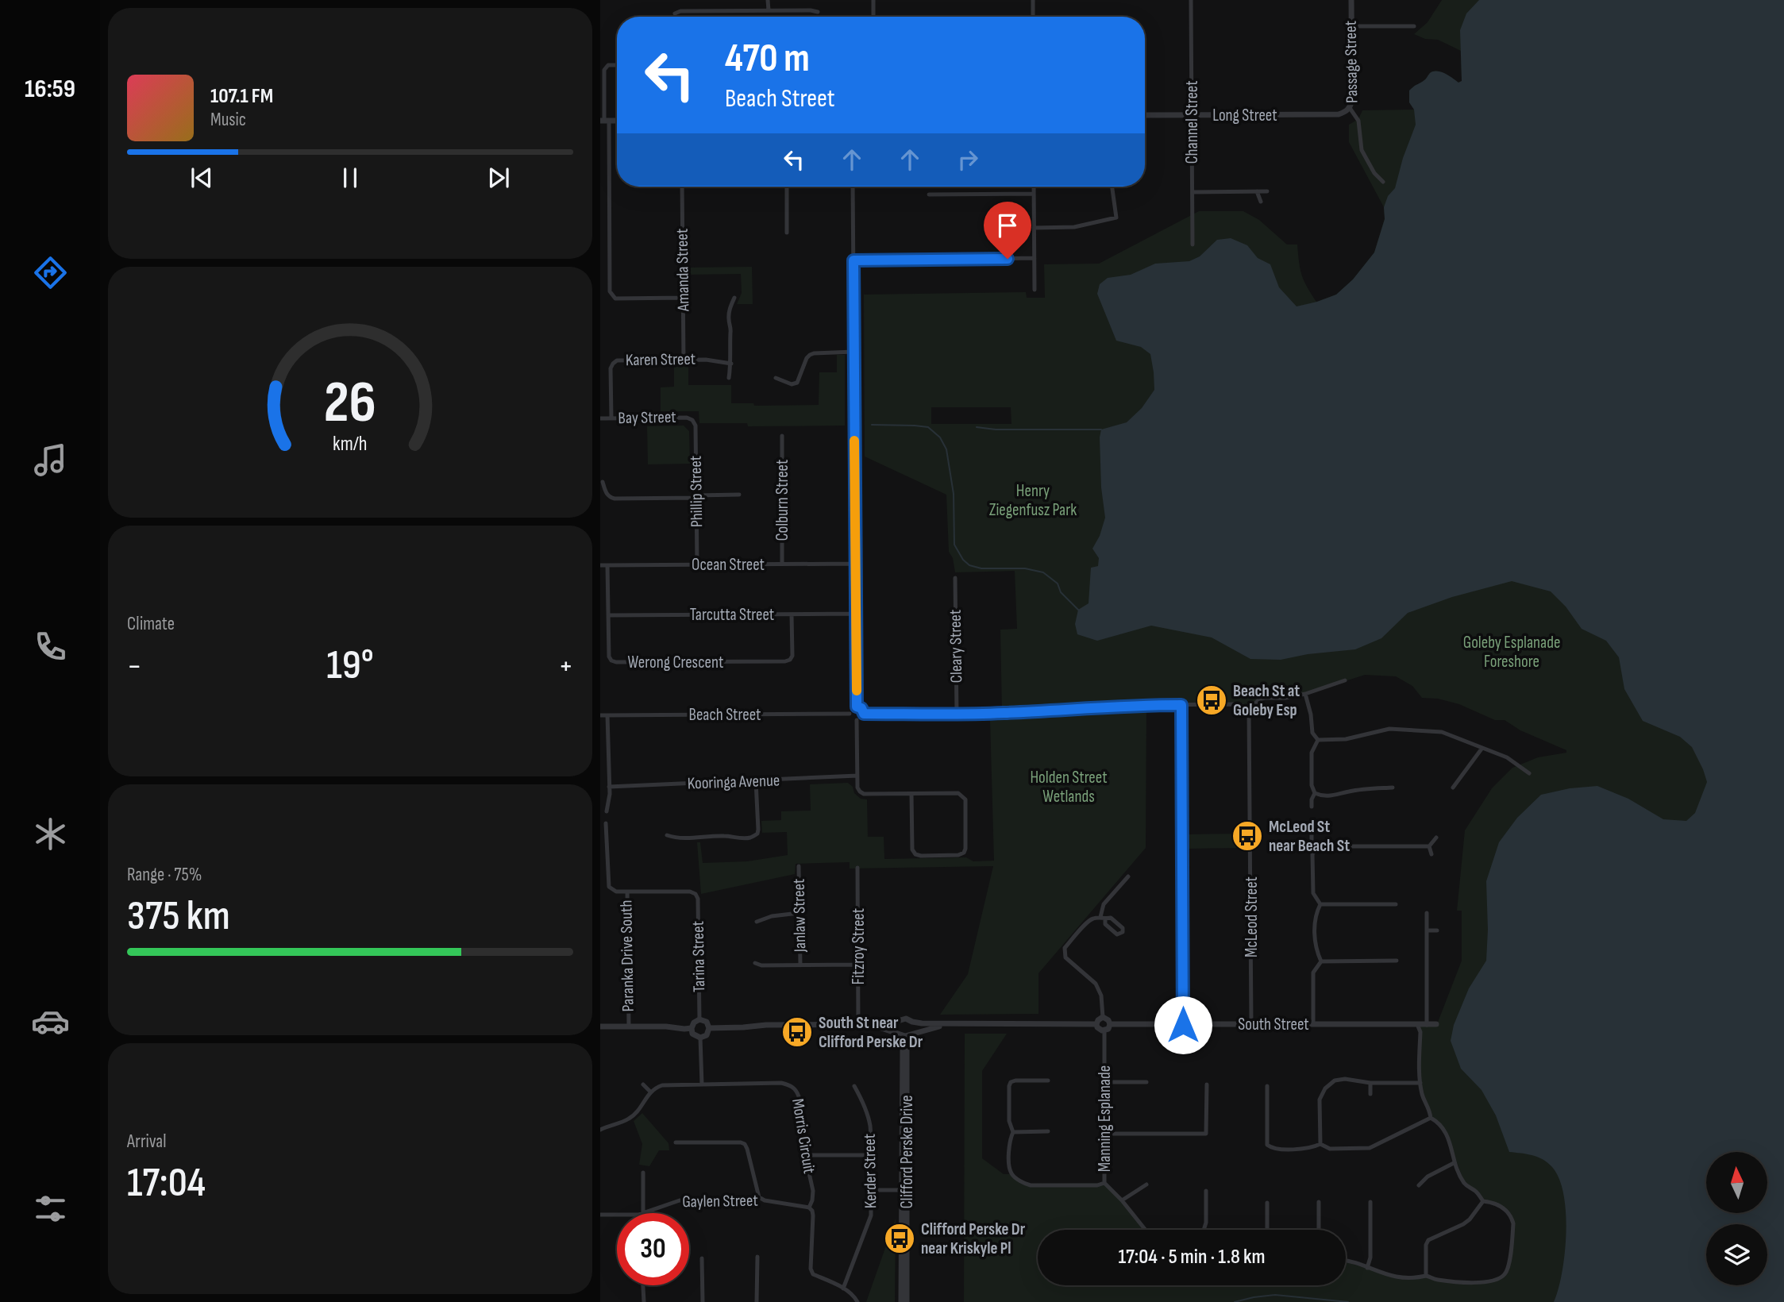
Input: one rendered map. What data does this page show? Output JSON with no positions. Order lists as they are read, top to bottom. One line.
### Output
{"streets":{"street":["Passage Street","Long Street","Channel Street","Amanda Street","Karen Street","Bay Street","Phillip Street","Colburn Street","Ocean Street","Tarcutta Street","Cleary Street","Werong Crescent","Beach Street","Kooringa Avenue","Janlaw Street","McLeod Street","Fitzroy Street","Paranka Drive South","Tarina Street","South Street","Manning Esplanade","Morris Circuit","Clifford Perske Drive","Kerder Street","Gaylen Street"]},"crossings":[["Passage Street","Long Street"],["Long Street","Channel Street"],["Amanda Street","Karen Street"],["Karen Street","Bay Street"],["Bay Street","Phillip Street"],["Phillip Street","Ocean Street"],["Colburn Street","Ocean Street"],["Ocean Street","Werong Crescent"],["Tarcutta Street","Werong Crescent"],["McLeod Street","South Street"],["Paranka Drive South","Tarina Street"],["South Street","Manning Esplanade"],["Morris Circuit","Kerder Street"],["Morris Circuit","Gaylen Street"]],"parks":["Henry Ziegenfusz Park","Goleby Esplanade Foreshore","Holden Street Wetlands"],"places":{"bus stop":["Beach St at Goleby Esp","McLeod St near Beach St","South St near Clifford Perske Dr","Clifford Perske Dr near Kriskyle Pl"]},"north":"top","page":{"tabs":"16:59","turn":["470 m","Beach Street"],"song":["107.1 FM","Music"],"tile":["Climate",["Range · 75%","375 km"],["Arrival","17:04"]],"heat":["−","19°","+"],"limit":"30","trip":"17:04 · 5 min · 1.8 km","gauge":["26","km/h"]}}
